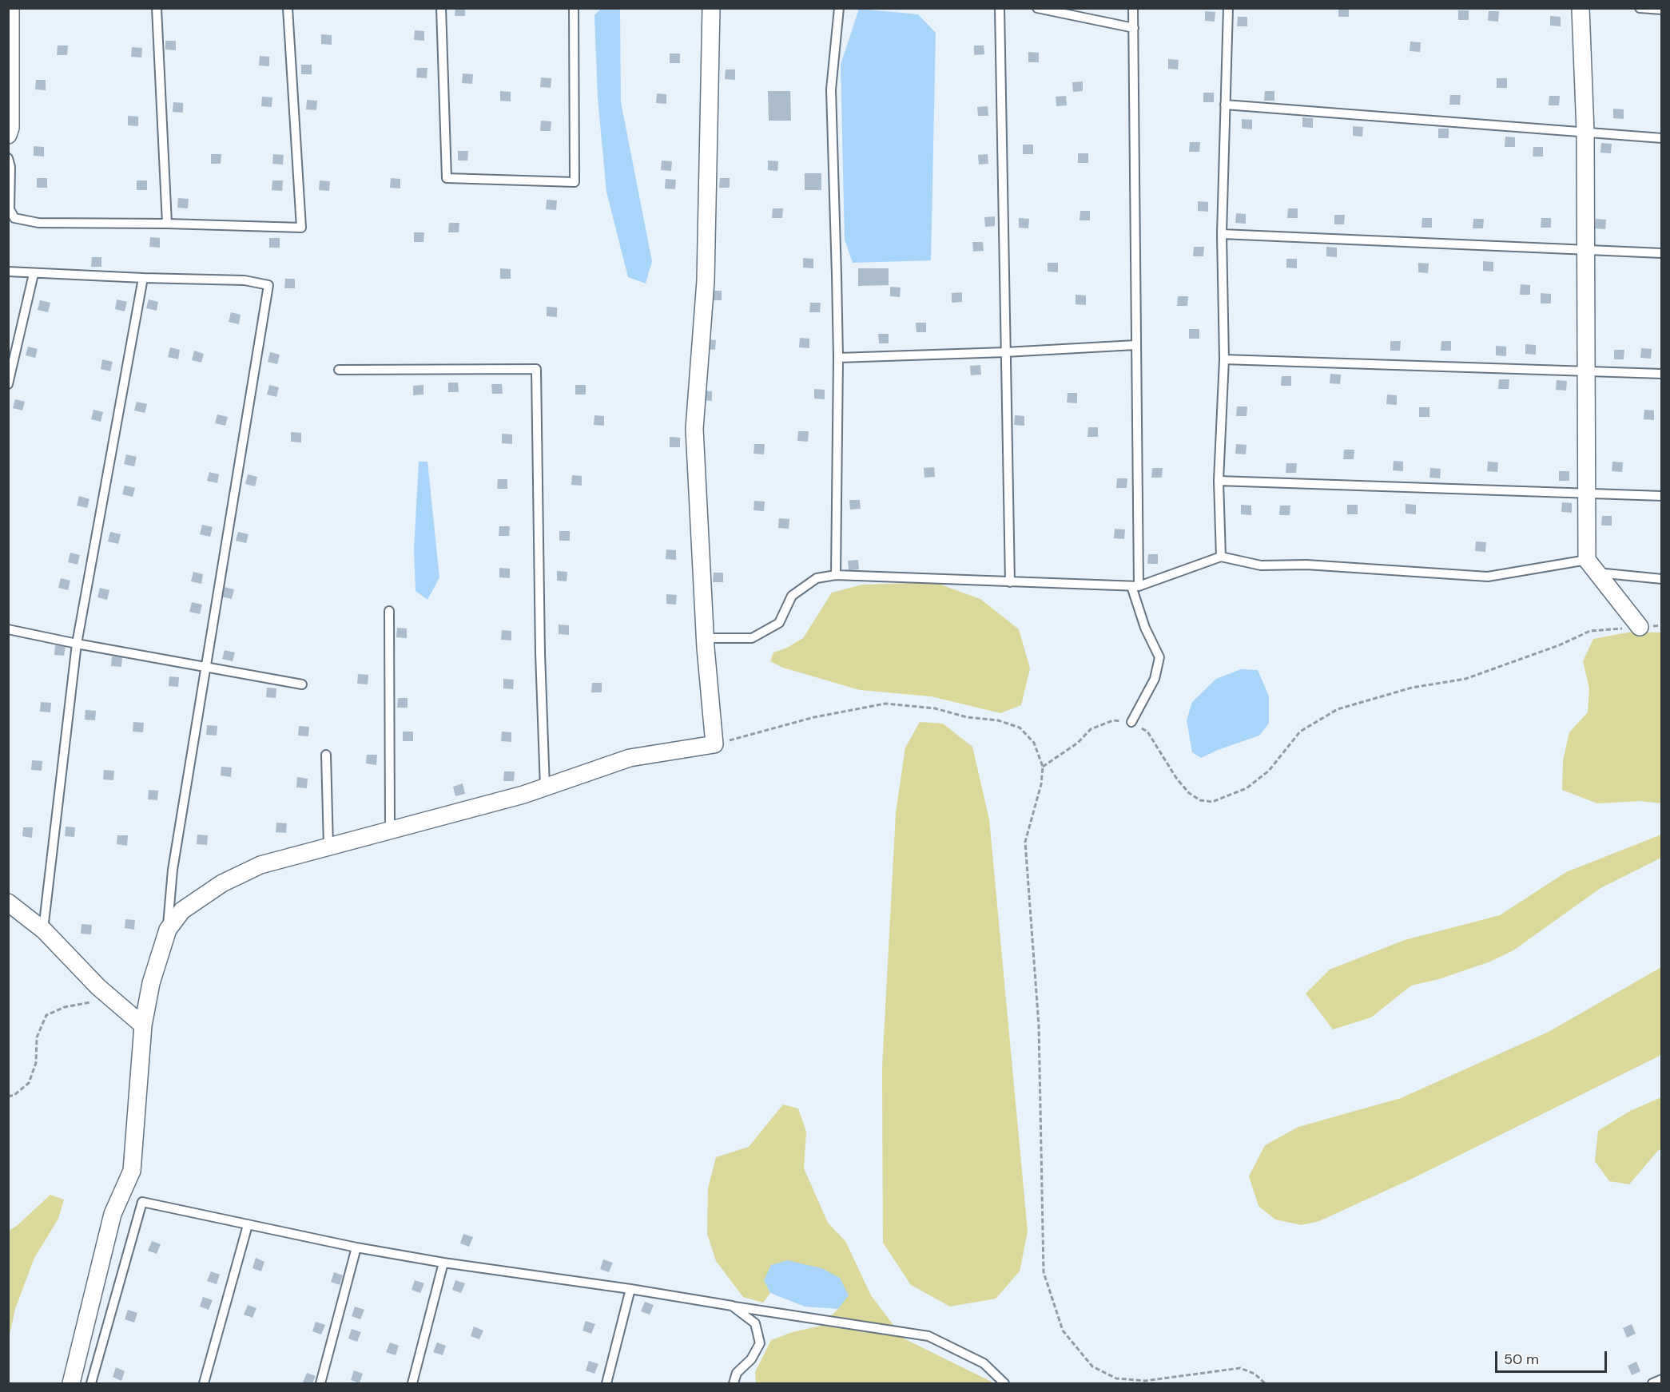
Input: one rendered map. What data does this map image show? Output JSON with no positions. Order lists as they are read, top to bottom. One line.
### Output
{"scale_bar":"50 m"}
